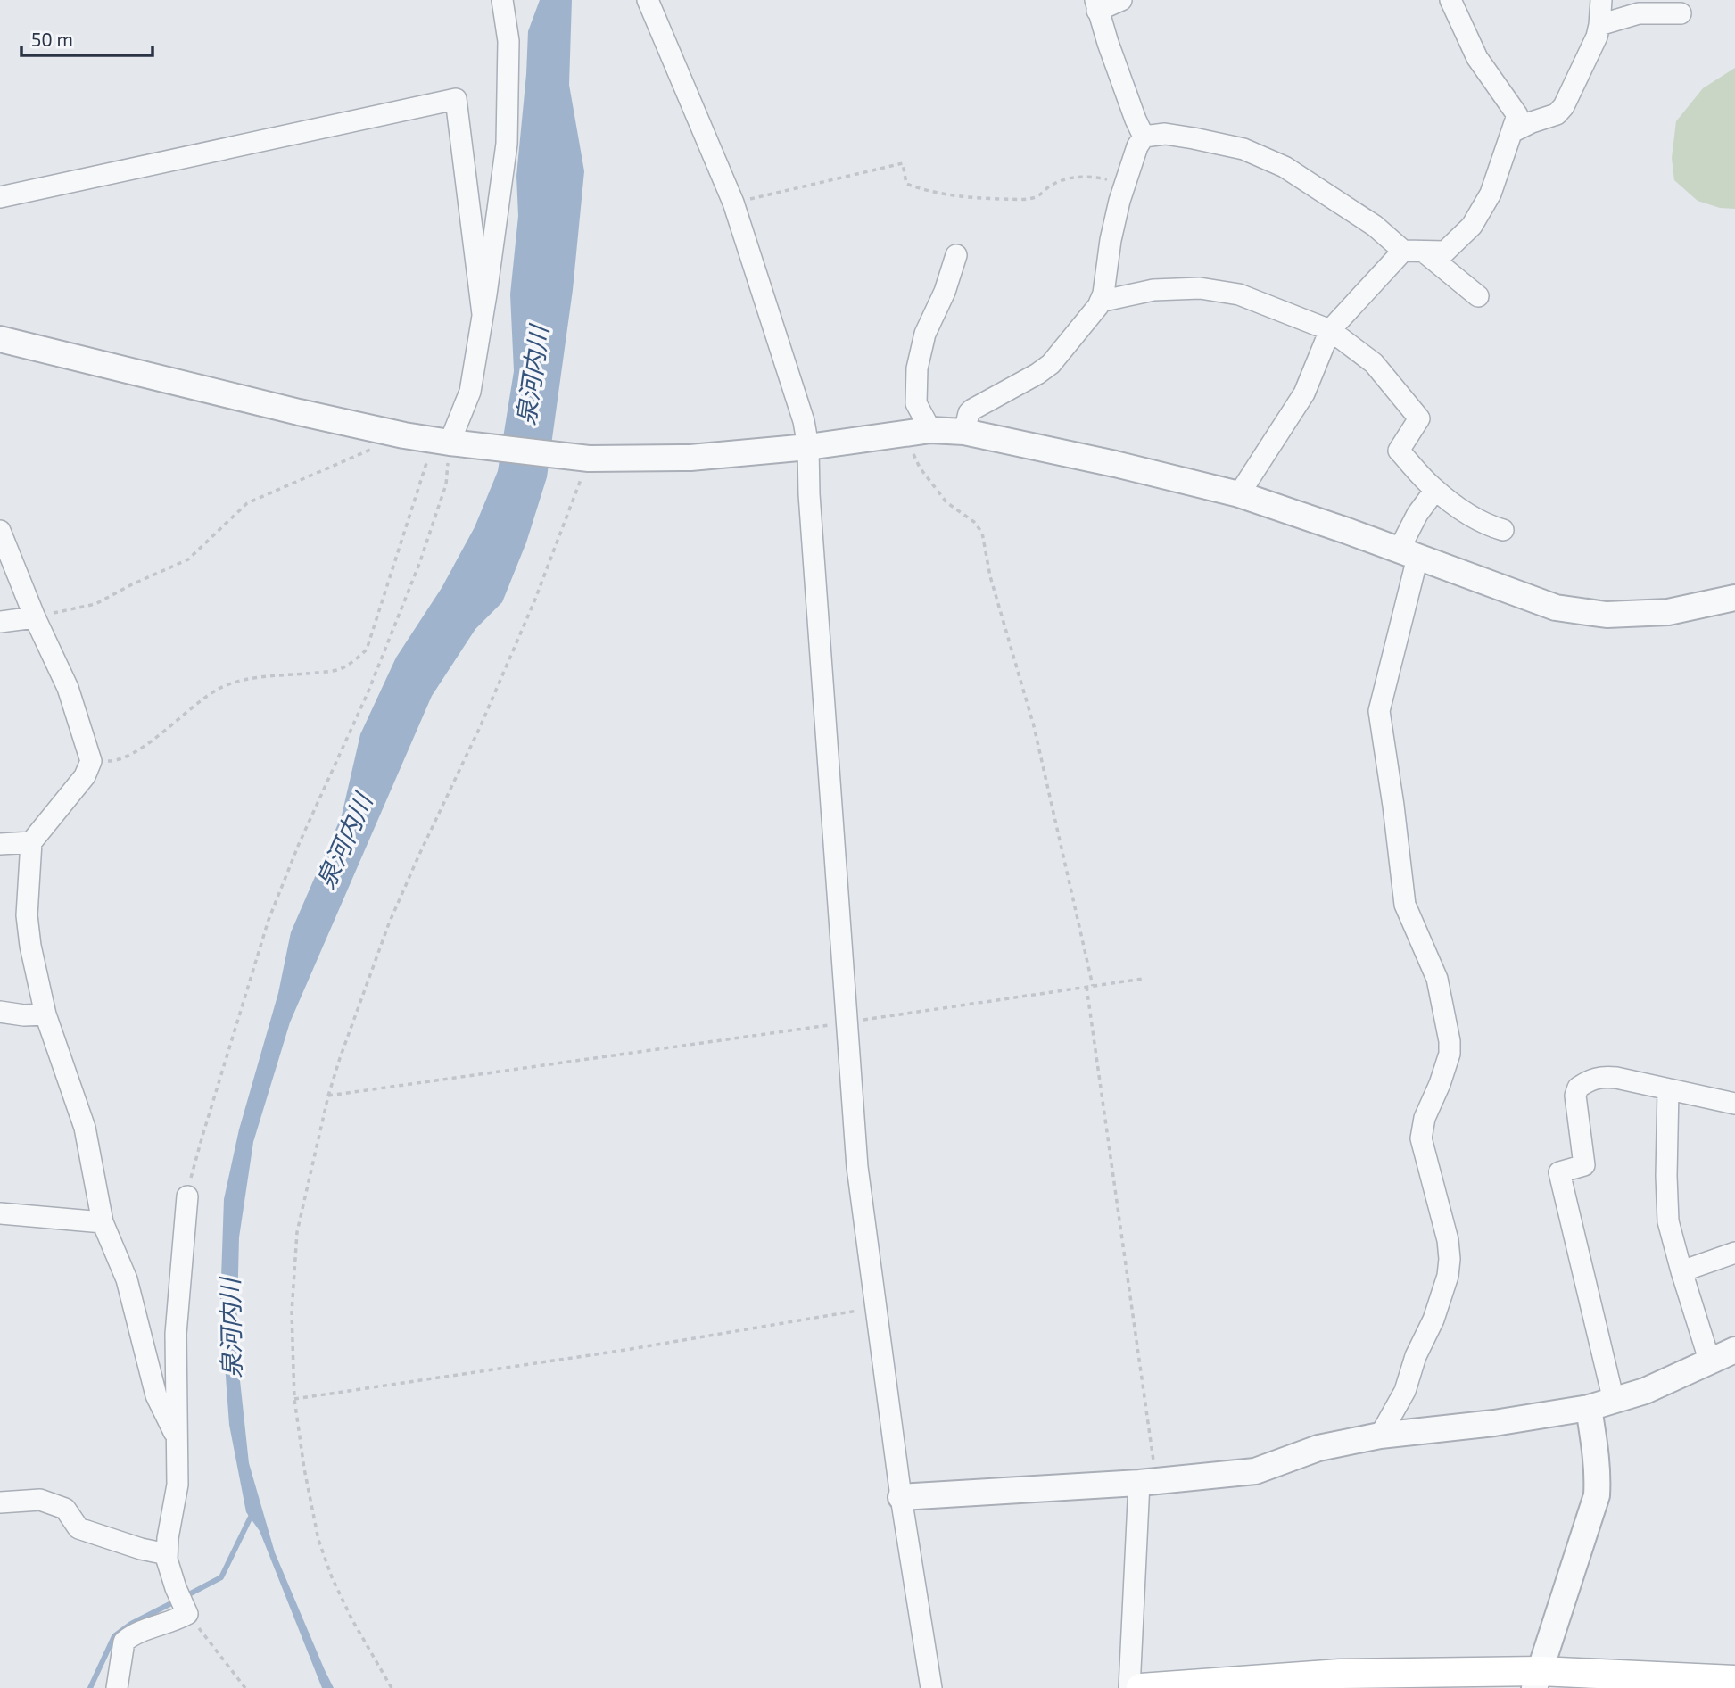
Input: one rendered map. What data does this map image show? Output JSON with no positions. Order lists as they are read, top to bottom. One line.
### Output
{"water":["泉河内川"],"scale_bar":"50 m"}
